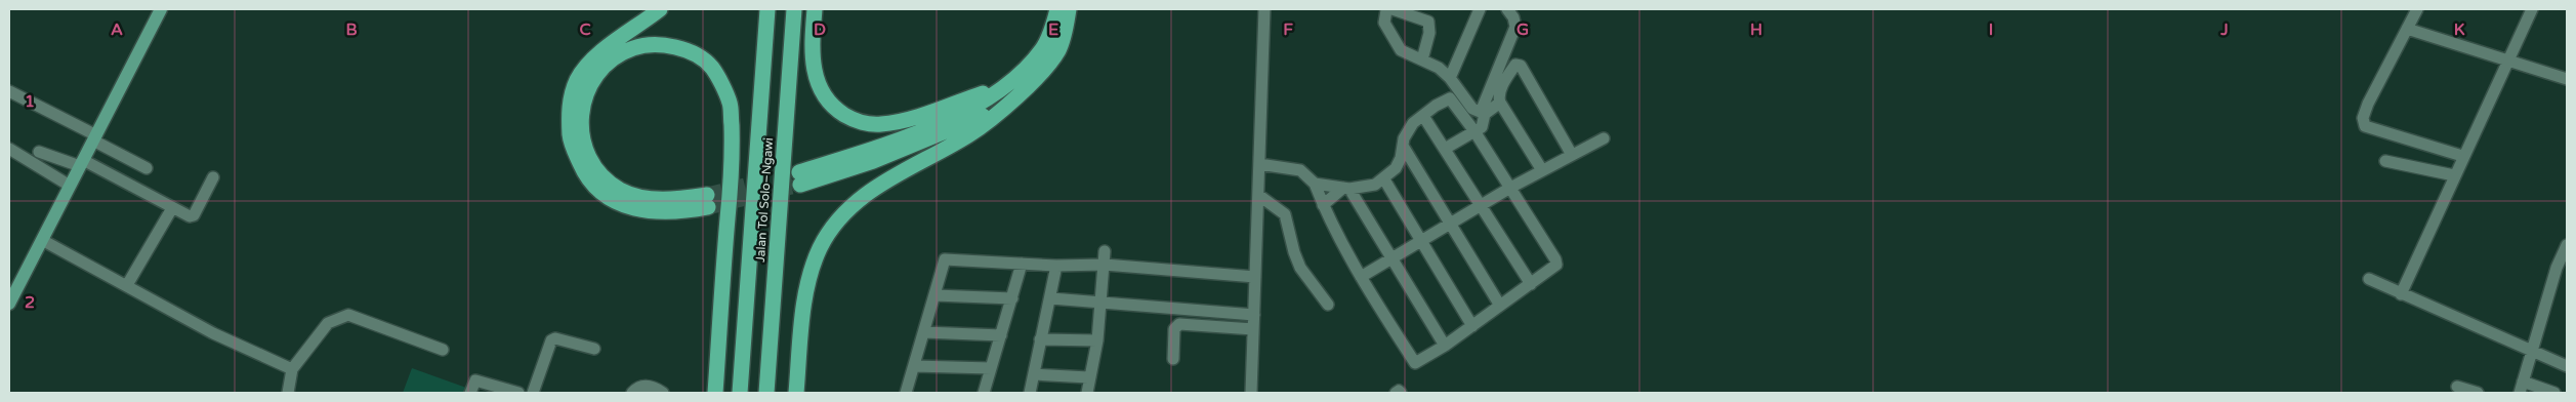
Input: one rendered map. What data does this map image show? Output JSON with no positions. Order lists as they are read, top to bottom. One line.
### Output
{"streets":{"highway":["Jalan Tol Solo–Ngawi"]},"grid":{"columns":["A","B","C","D","E","F","G","H","I","J","K"],"rows":["1","2"]}}
